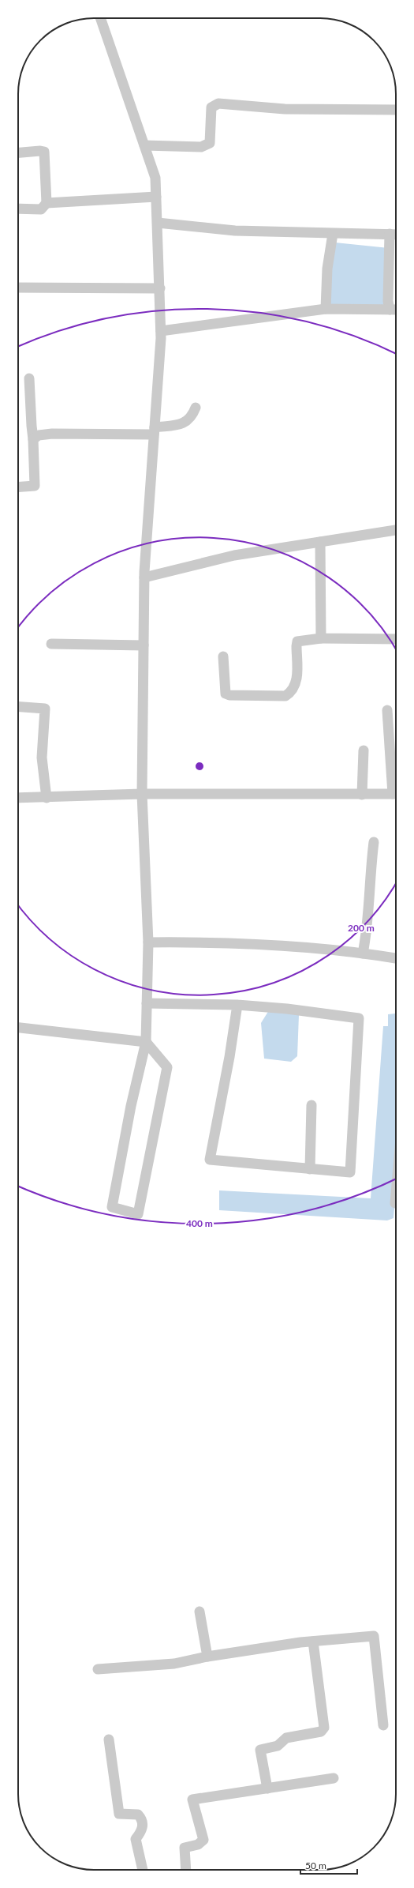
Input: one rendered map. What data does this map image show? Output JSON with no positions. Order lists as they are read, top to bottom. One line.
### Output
{"scale_bar":"50 m","rings":["200 m","400 m"]}
